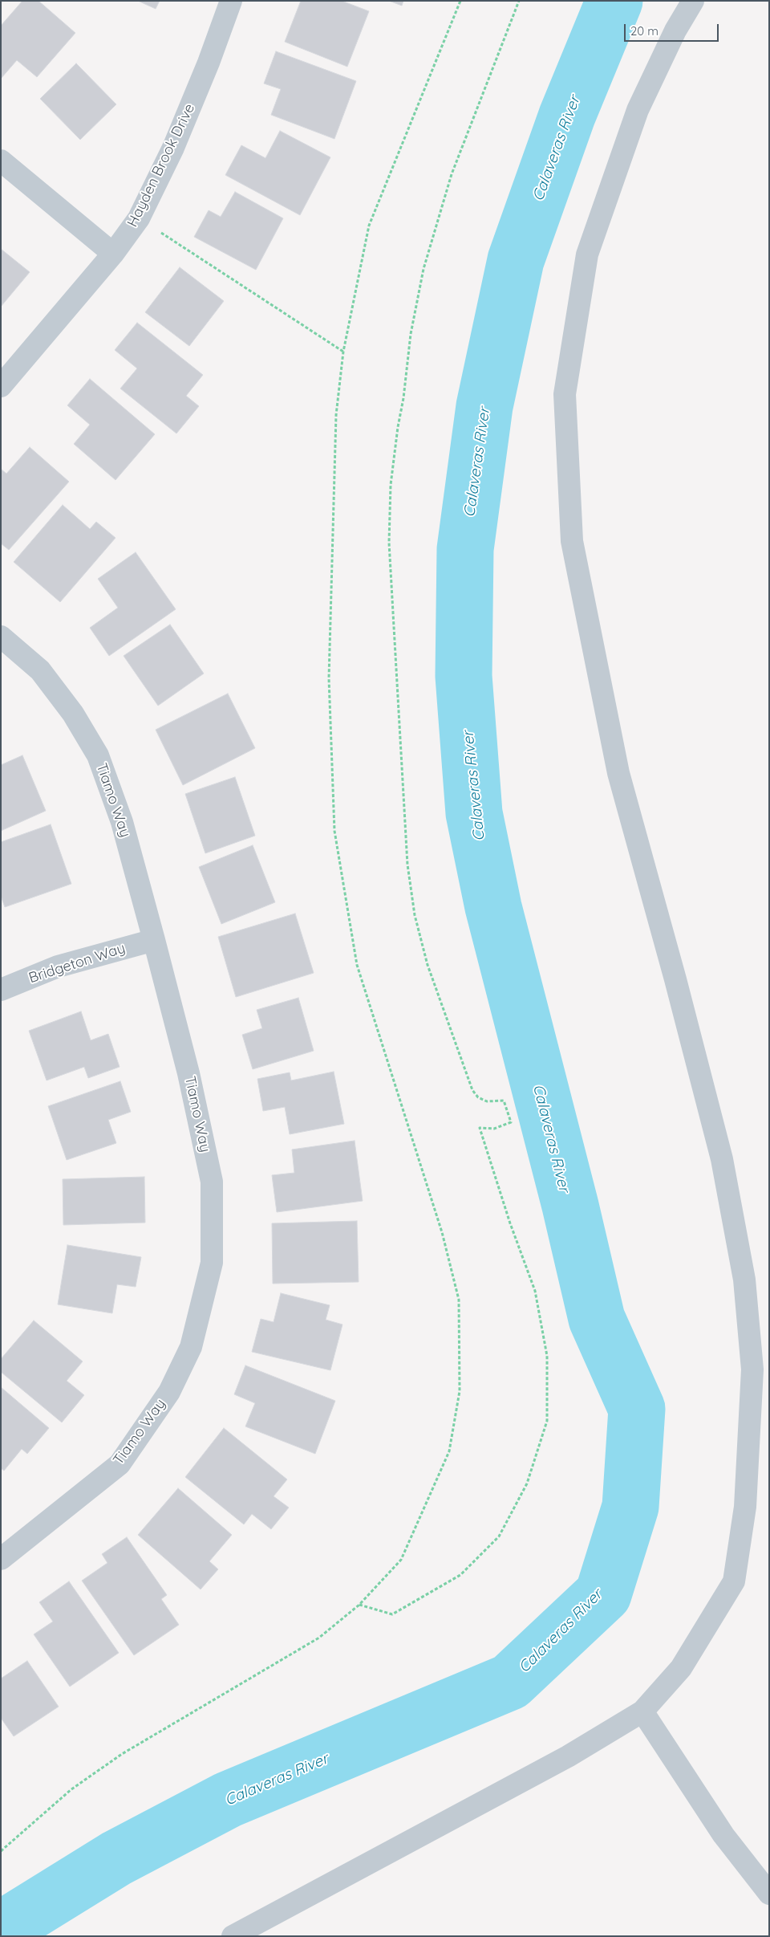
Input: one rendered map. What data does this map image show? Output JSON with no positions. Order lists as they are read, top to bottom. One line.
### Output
{"streets":{"street":["Hayden Brook Drive","Tiamo Way","Bridgeton Way"]},"crossings":[["Tiamo Way","Bridgeton Way"]],"water":["Calaveras River"],"scale_bar":"20 m"}
